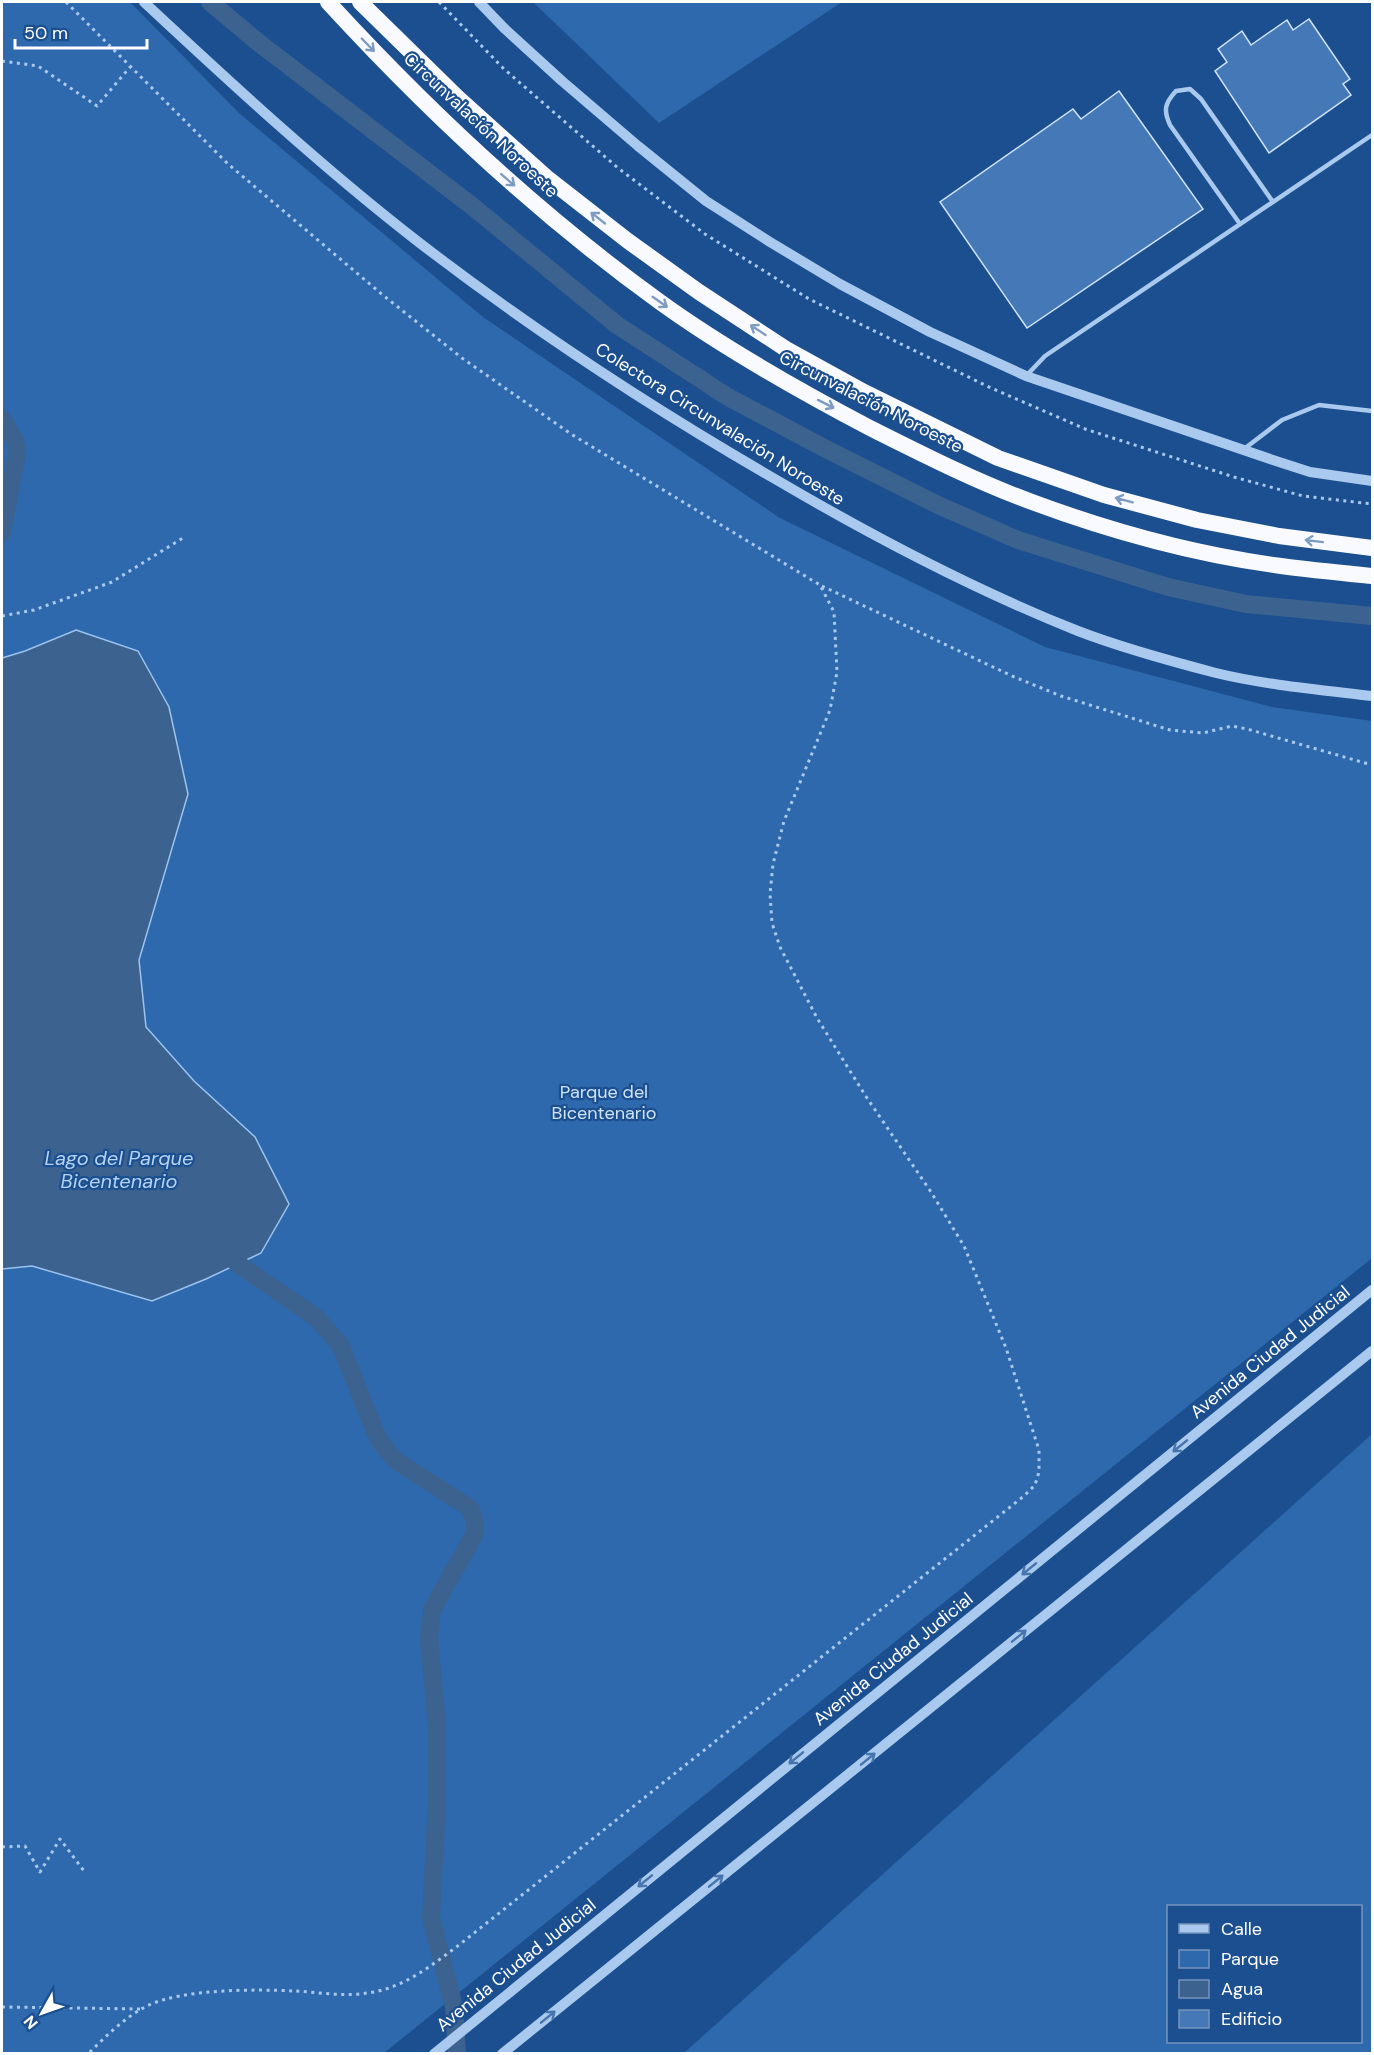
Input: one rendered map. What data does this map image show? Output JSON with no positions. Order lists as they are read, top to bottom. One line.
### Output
{"streets":{"highway":["Circunvalación Noroeste"],"street":["Colectora Circunvalación Noroeste","Avenida Ciudad Judicial"]},"water":["Lago del Parque Bicentenario"],"parks":["Parque del Bicentenario"],"legend":["Calle","Parque","Agua","Edificio"],"scale_bar":"50 m","north":"bottom left"}
